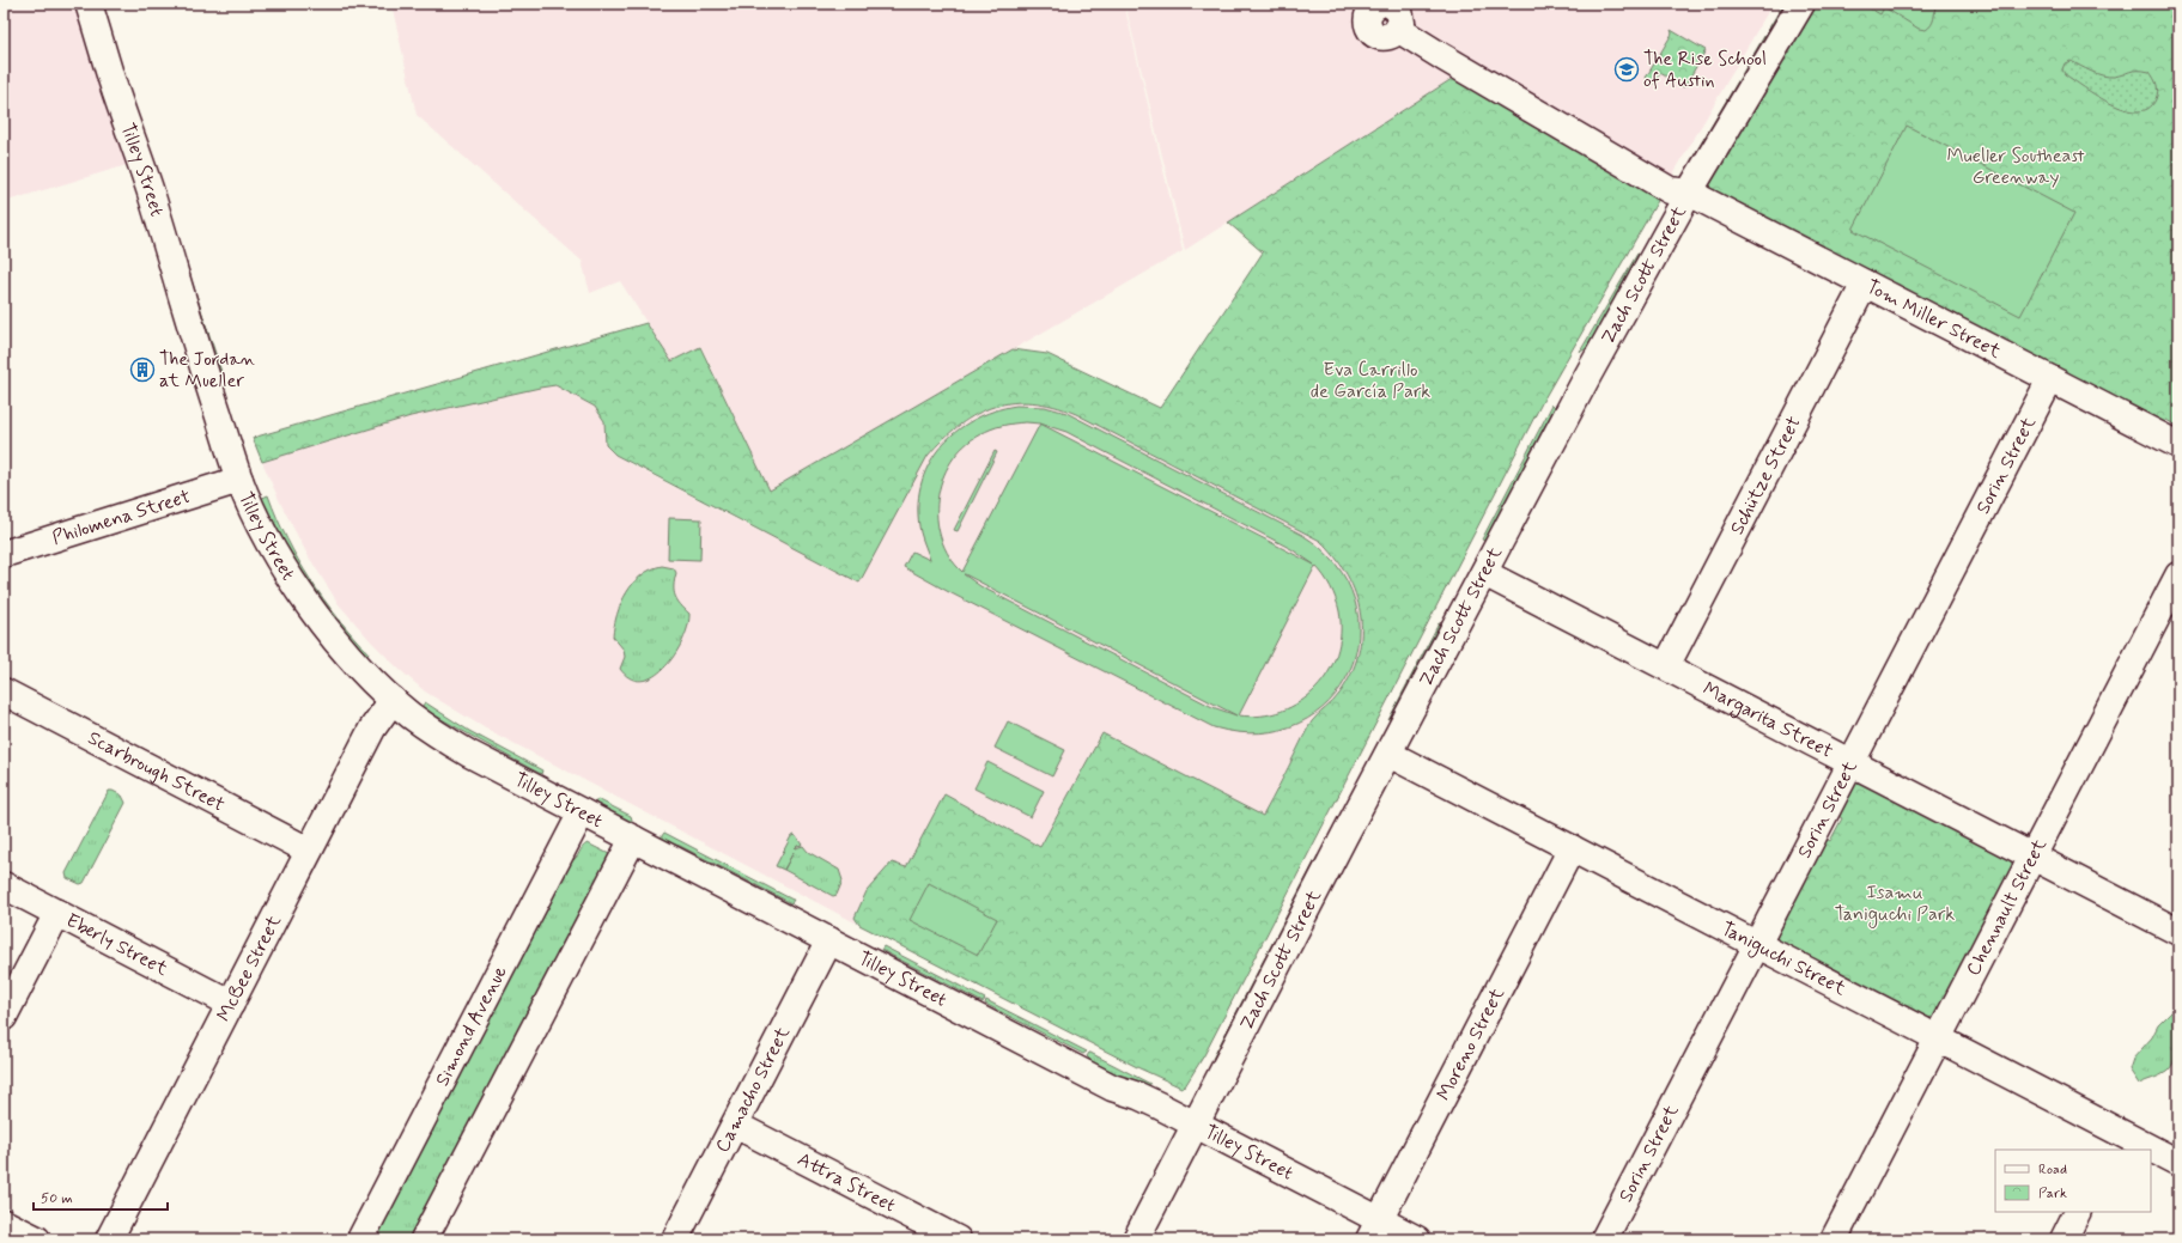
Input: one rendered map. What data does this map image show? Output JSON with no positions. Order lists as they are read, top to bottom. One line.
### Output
{"streets":{"street":["Tilley Street","Zach Scott Street","Tom Miller Street","Sorin Street","Schütze Street","Philomena Street","Margarita Street","Scarbrough Street","Chennault Street","Eberly Street","Taniguchi Street","McBee Street","Simond Avenue","Moreno Street","Camacho Street","Attra Street"]},"crossings":[["Tilley Street","Zach Scott Street"],["Tilley Street","Philomena Street"],["Tilley Street","McBee Street"],["Tilley Street","Simond Avenue"],["Tilley Street","Moreno Street"],["Tilley Street","Camacho Street"],["Zach Scott Street","Tom Miller Street"],["Zach Scott Street","Margarita Street"],["Zach Scott Street","Taniguchi Street"],["Tom Miller Street","Sorin Street"],["Tom Miller Street","Schütze Street"],["Sorin Street","Margarita Street"],["Sorin Street","Taniguchi Street"],["Schütze Street","Margarita Street"],["Margarita Street","Chennault Street"],["Scarbrough Street","McBee Street"],["Chennault Street","Taniguchi Street"],["Eberly Street","McBee Street"],["Taniguchi Street","Moreno Street"],["Camacho Street","Attra Street"]],"parks":["Mueller Southeast Greenway","Eva Carrillo de García Park","Isamu Taniguchi Park"],"places":{"school or university":["The Rise School of Austin"],"building":["The Jordan at Mueller"]},"legend":["Road","Park"],"scale_bar":"50 m"}
